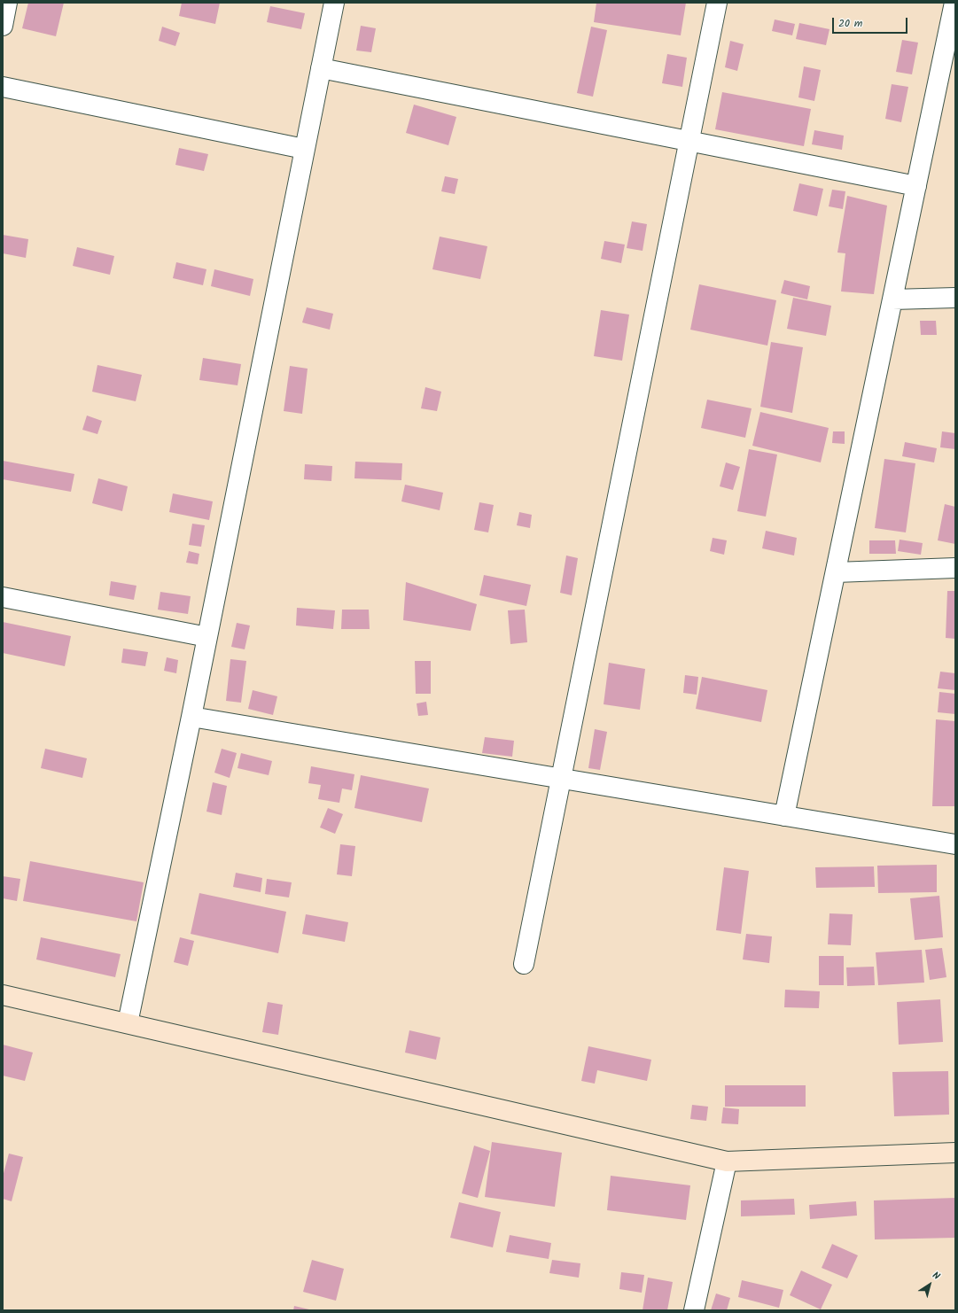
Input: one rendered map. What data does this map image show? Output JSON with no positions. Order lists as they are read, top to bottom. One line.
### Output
{"scale_bar":"20 m","north":"top right"}
